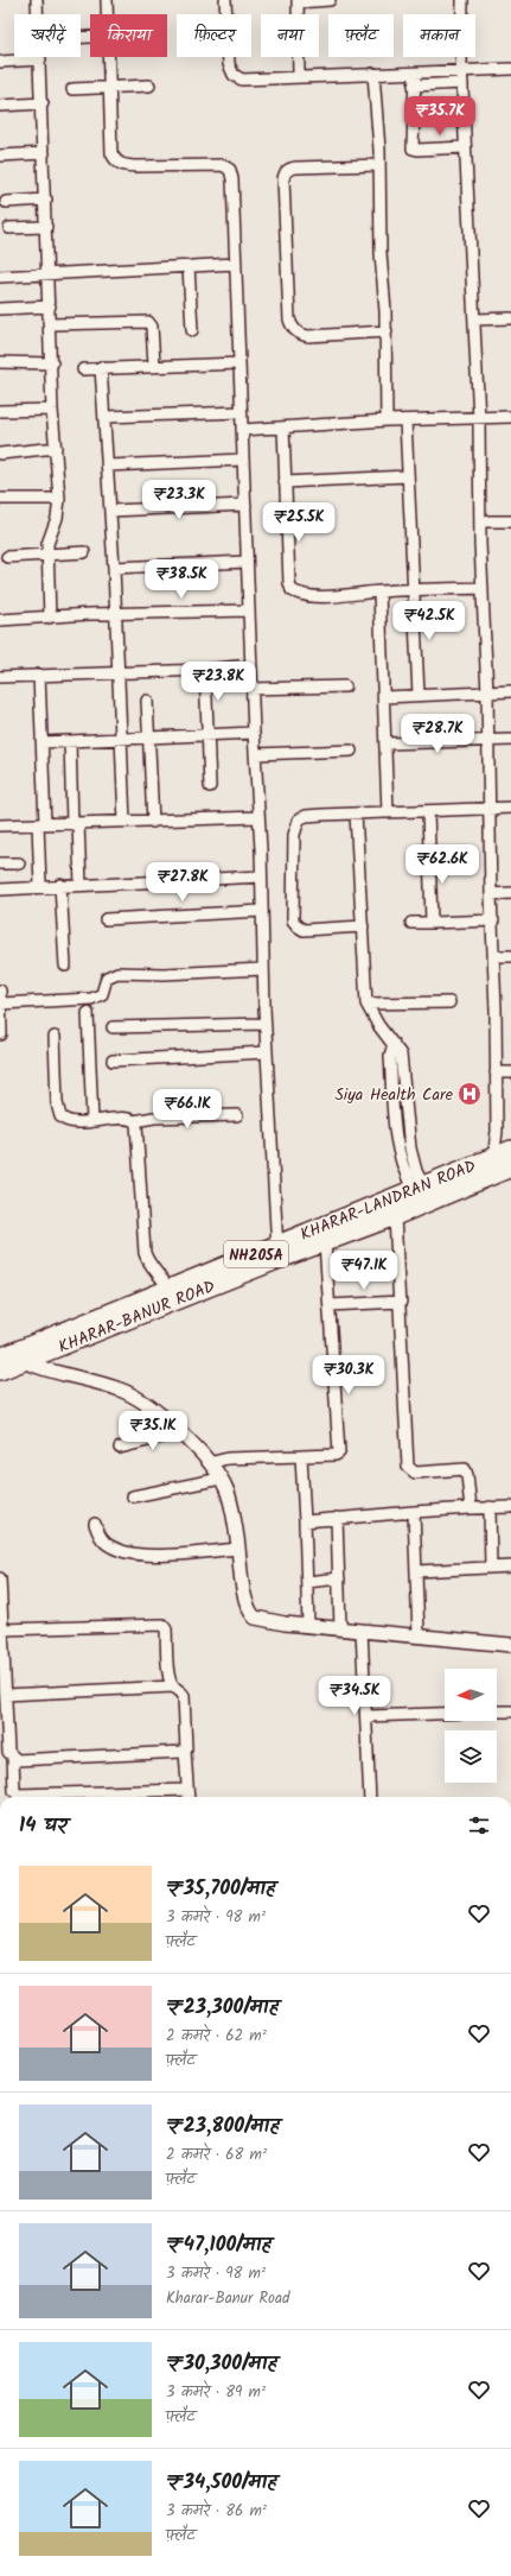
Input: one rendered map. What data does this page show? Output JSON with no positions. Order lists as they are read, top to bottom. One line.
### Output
{"streets":{"highway":["KHARAR-LANDRAN ROAD","NH205A","KHARAR-BANUR ROAD"]},"crossings":[["KHARAR-LANDRAN ROAD","KHARAR-BANUR ROAD"]],"places":{"hospital":["Siya Health Care"]},"north":"left","page":{"chip":["खरीदें","किराया","फ़िल्टर","नया","फ़्लैट","मकान"],"price":["₹35.7K","₹23.3K","₹25.5K","₹38.5K","₹42.5K","₹23.8K","₹28.7K","₹62.6K","₹27.8K","₹66.1K","₹47.1K","₹30.3K","₹35.1K","₹34.5K"],"heading":"14 घर","list":[{"name":"₹35,700/माह","note":"3 कमरे · 98 m² · फ़्लैट"},{"name":"₹23,300/माह","note":"2 कमरे · 62 m² · फ़्लैट"},{"name":"₹23,800/माह","note":"2 कमरे · 68 m² · फ़्लैट"},{"name":"₹47,100/माह","note":"3 कमरे · 98 m² · Kharar-Banur Road"},{"name":"₹30,300/माह","note":"3 कमरे · 89 m² · फ़्लैट"},{"name":"₹34,500/माह","note":"3 कमरे · 86 m² · फ़्लैट"}]}}
